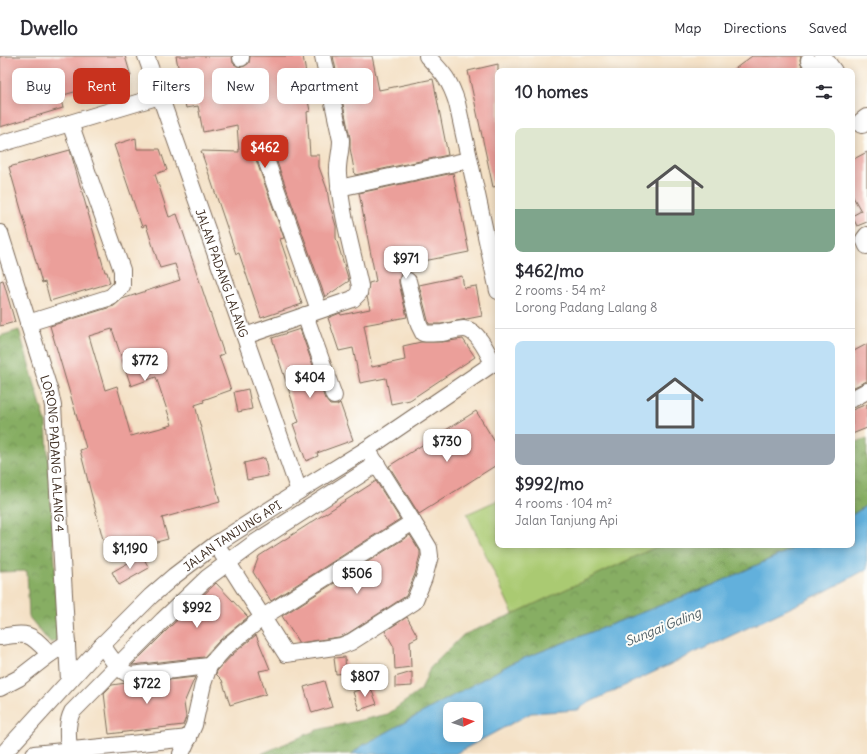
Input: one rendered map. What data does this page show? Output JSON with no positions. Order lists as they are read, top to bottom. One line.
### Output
{"streets":{"street":["JALAN PADANG LALANG","LORONG PADANG LALANG 4","JALAN TANJUNG API"]},"crossings":[["JALAN PADANG LALANG","JALAN TANJUNG API"],["LORONG PADANG LALANG 4","JALAN TANJUNG API"]],"water":["Sungai Galing"],"north":"right","page":{"header":"Dwello","nav":["Map","Directions","Saved"],"chip":["Buy","Rent","Filters","New","Apartment"],"heading":"10 homes","list":[{"name":"$462/mo","note":"2 rooms · 54 m² · Lorong Padang Lalang 8"},{"name":"$992/mo","note":"4 rooms · 104 m² · Jalan Tanjung Api"}],"price":["$462","$971","$772","$404","$730","$1,190","$506","$992","$807","$722"]}}
